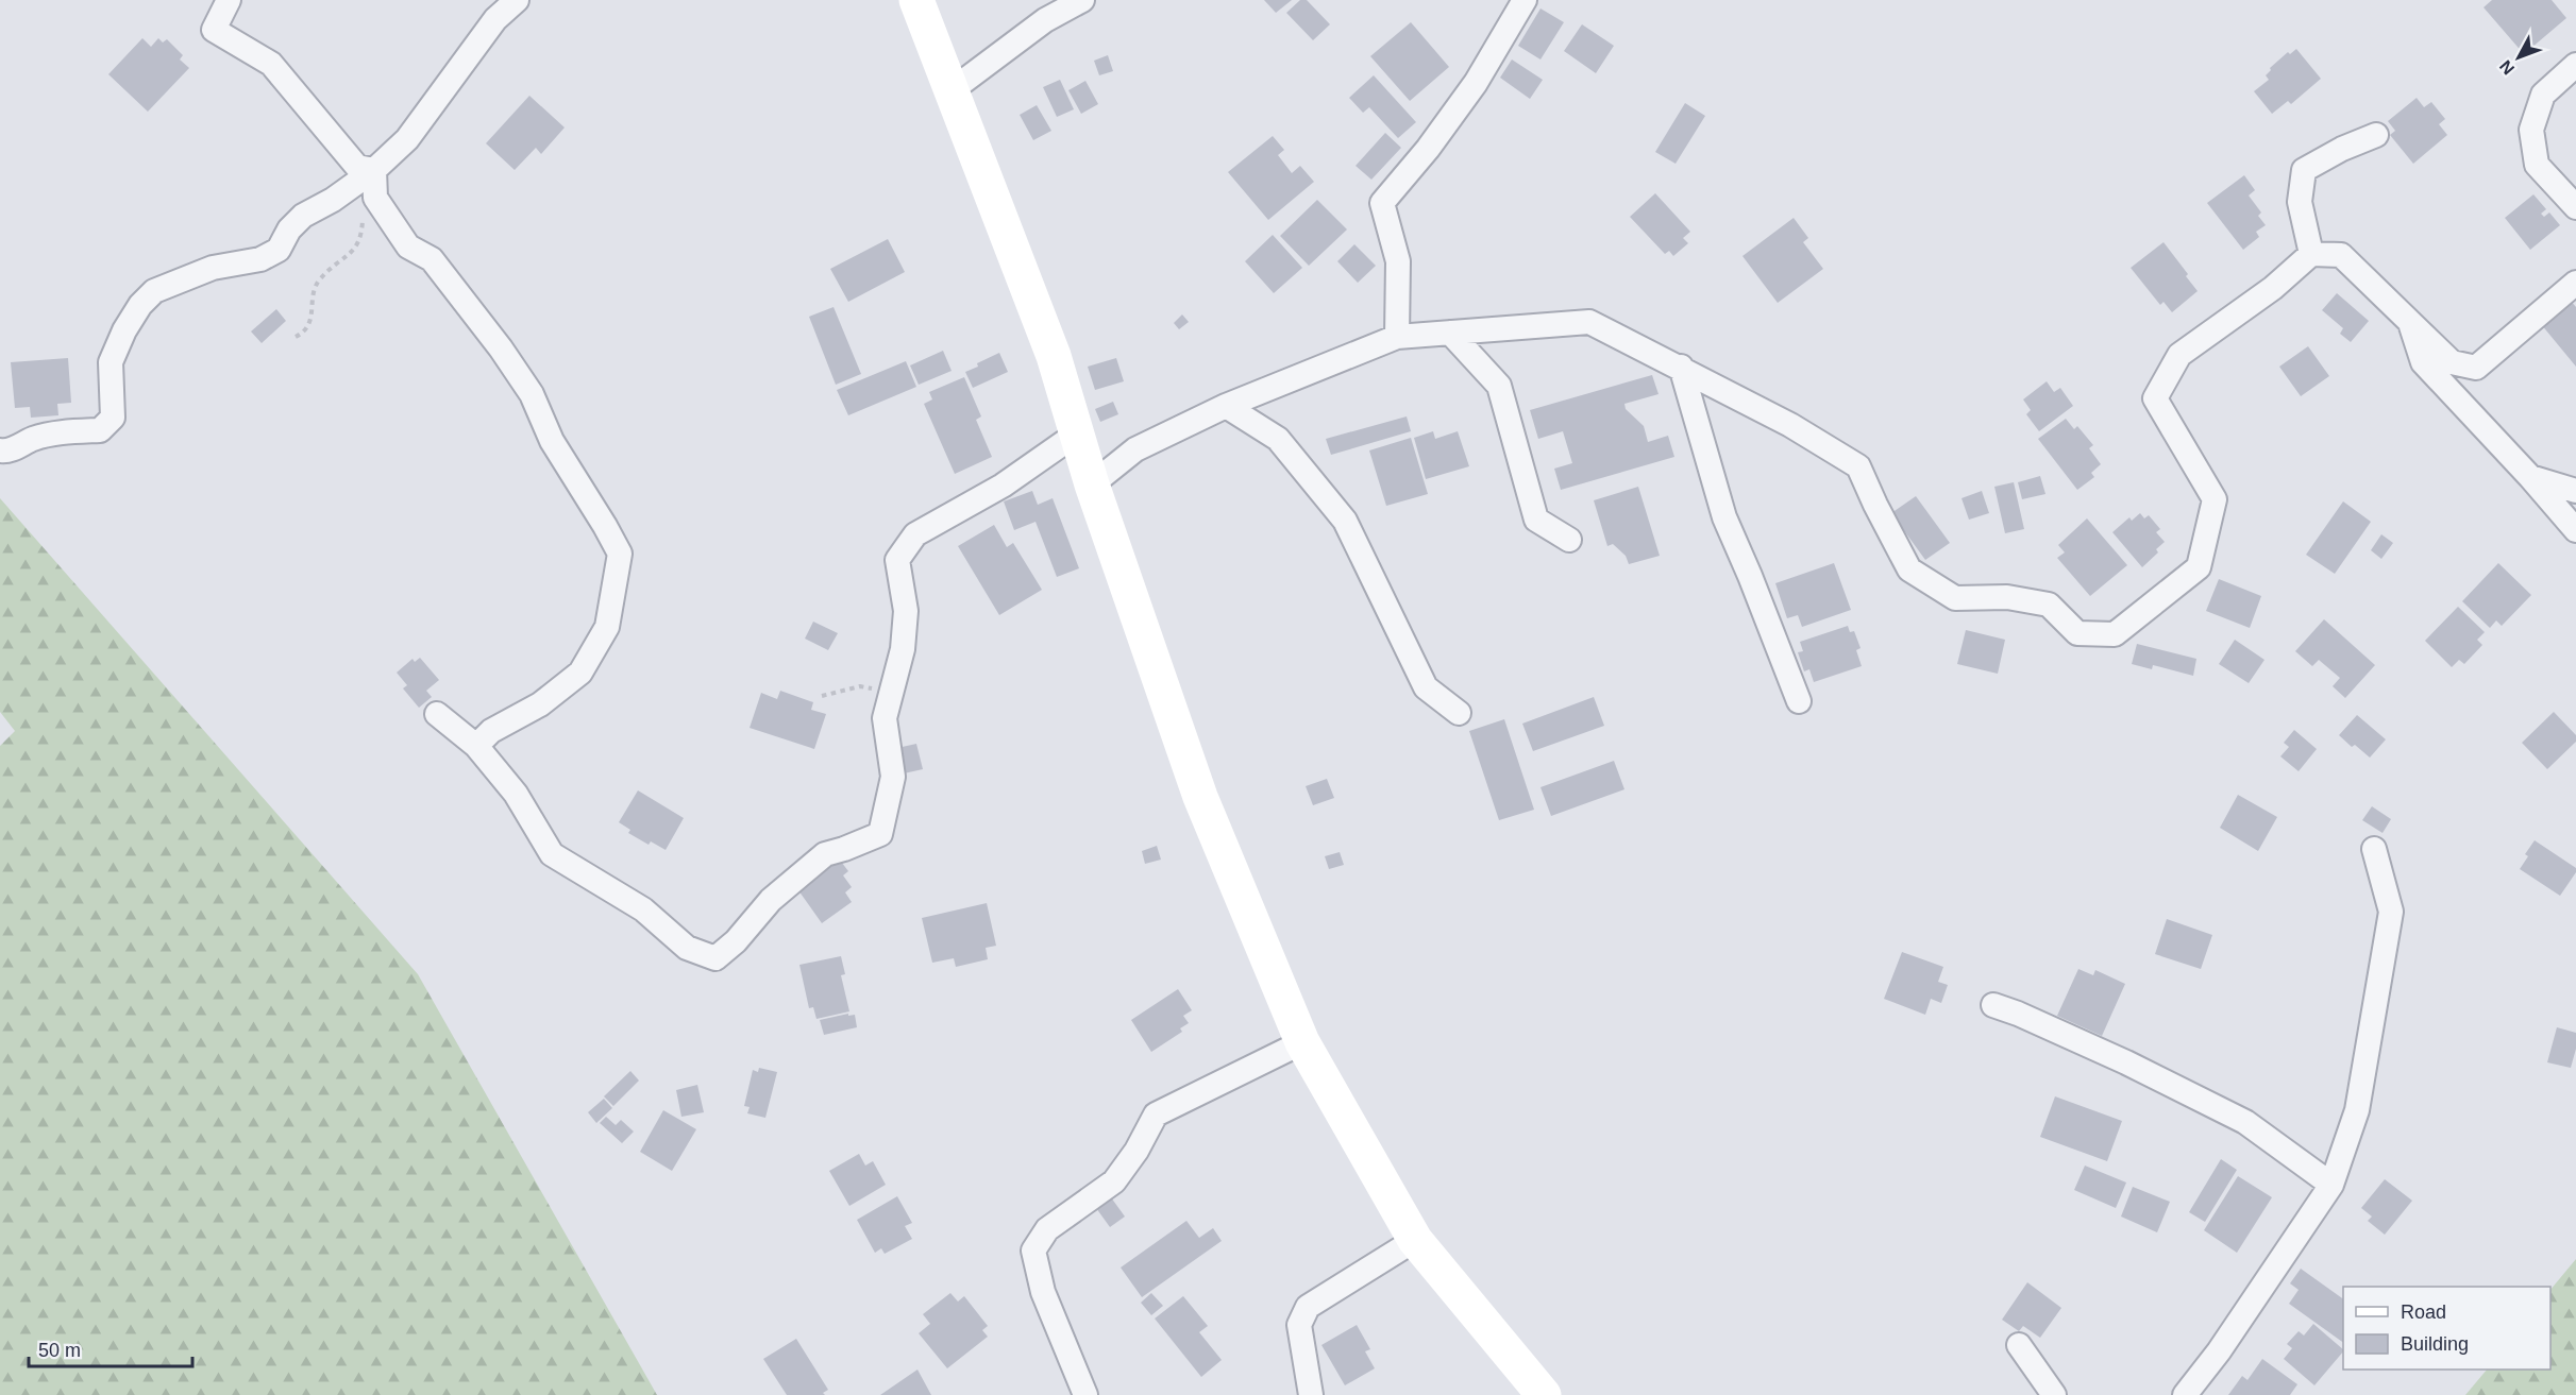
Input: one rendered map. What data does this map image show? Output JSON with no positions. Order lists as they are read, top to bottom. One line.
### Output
{"legend":["Road","Building"],"scale_bar":"50 m","north":"bottom left"}
